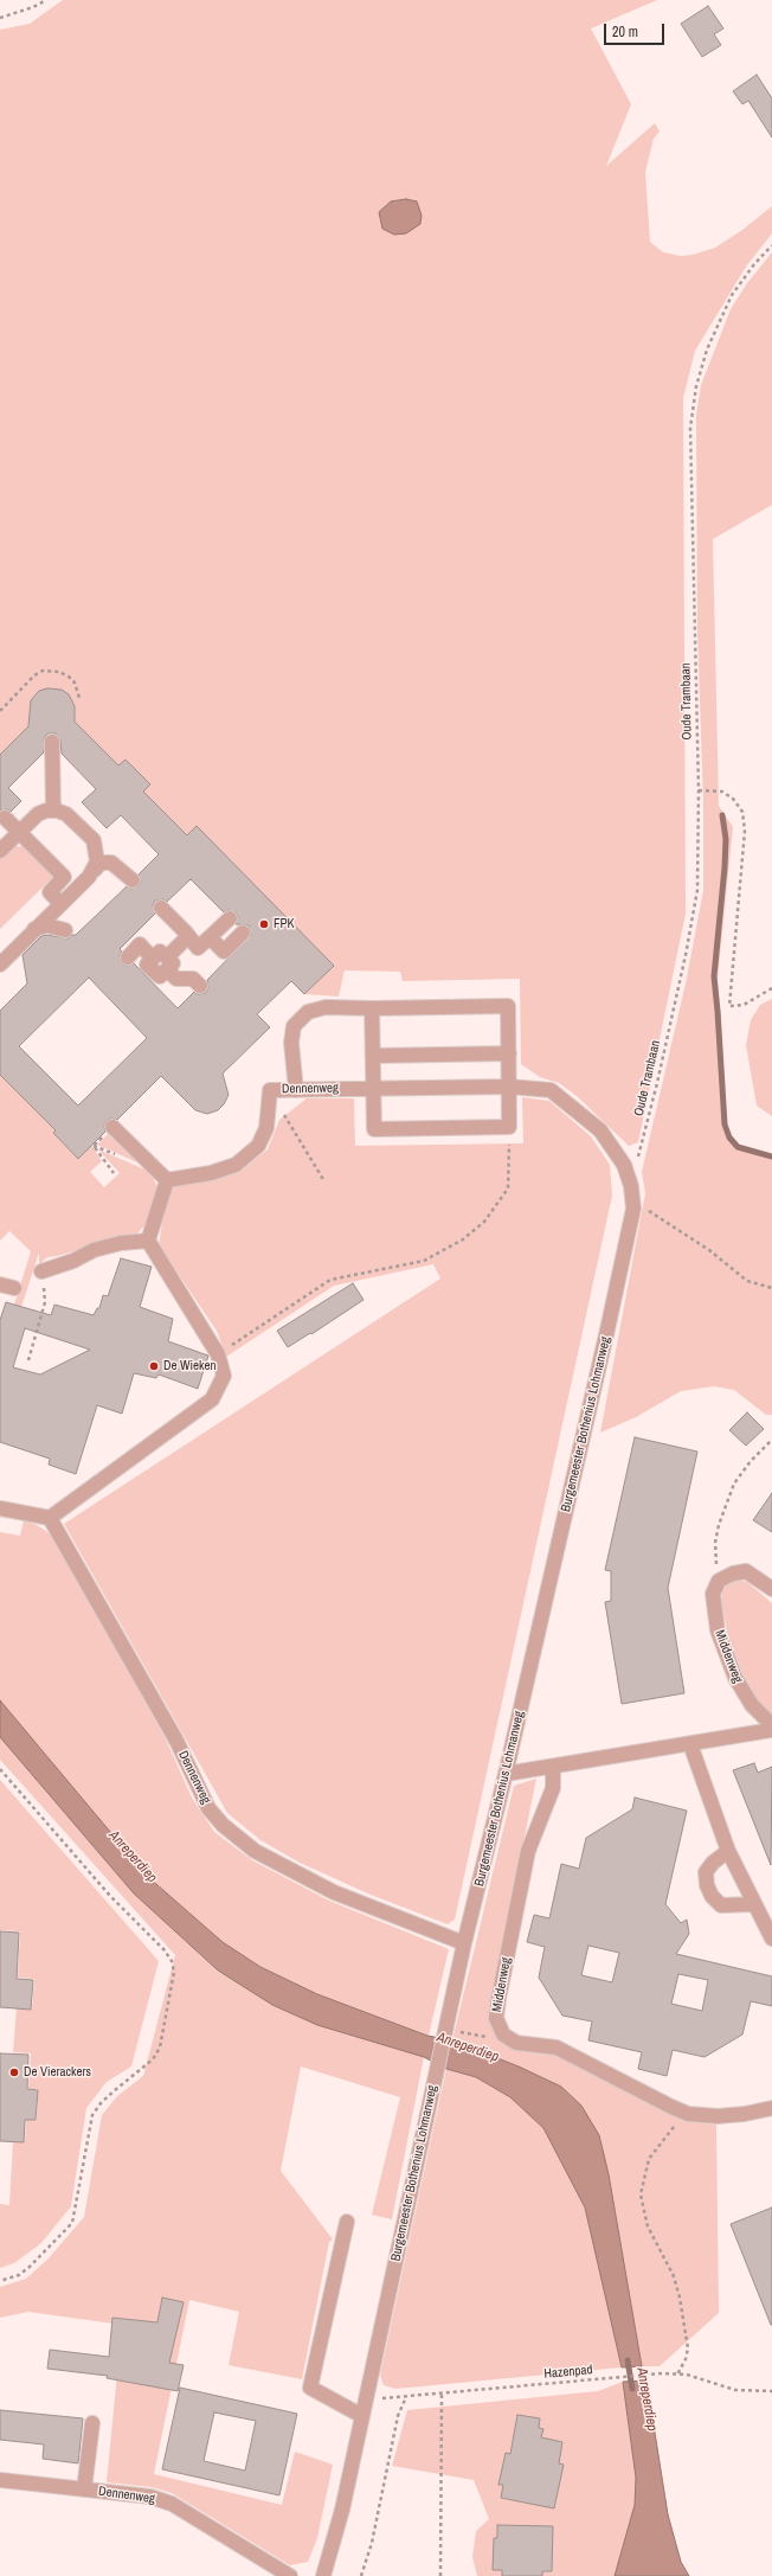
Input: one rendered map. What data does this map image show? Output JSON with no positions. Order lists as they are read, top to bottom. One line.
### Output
{"streets":{"street":["Dennenweg","Burgemeester Bothenius Lohmanweg","Middenweg"],"path":["Oude Trambaan","Hazenpad"]},"crossings":[["Oude Trambaan","Burgemeester Bothenius Lohmanweg"],["Dennenweg","Burgemeester Bothenius Lohmanweg"],["Burgemeester Bothenius Lohmanweg","Middenweg"],["Burgemeester Bothenius Lohmanweg","Hazenpad"]],"water":["Anreperdiep"],"places":["FPK","De Wieken","De Vierackers"],"scale_bar":"20 m"}
